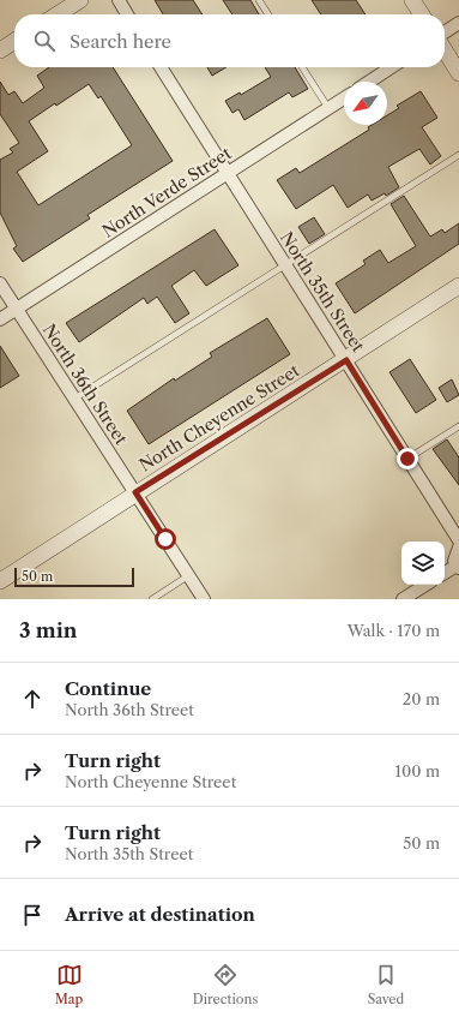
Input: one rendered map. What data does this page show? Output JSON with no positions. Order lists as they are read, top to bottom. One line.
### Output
{"streets":{"street":["North Verde Street","North 35th Street","North 36th Street","North Cheyenne Street"]},"crossings":[["North Verde Street","North 35th Street"],["North Verde Street","North 36th Street"],["North 35th Street","North Cheyenne Street"],["North 36th Street","North Cheyenne Street"]],"scale_bar":"50 m","north":"bottom left","page":{"search":"Search here","scale":"50 m","heading":["3 min","Walk · 170 m"],"list":[["Continue","North 36th Street","20 m"],["Turn right","North Cheyenne Street","100 m"],["Turn right","North 35th Street","50 m"],"Arrive at destination"],"nav":["Map","Directions","Saved"]}}
